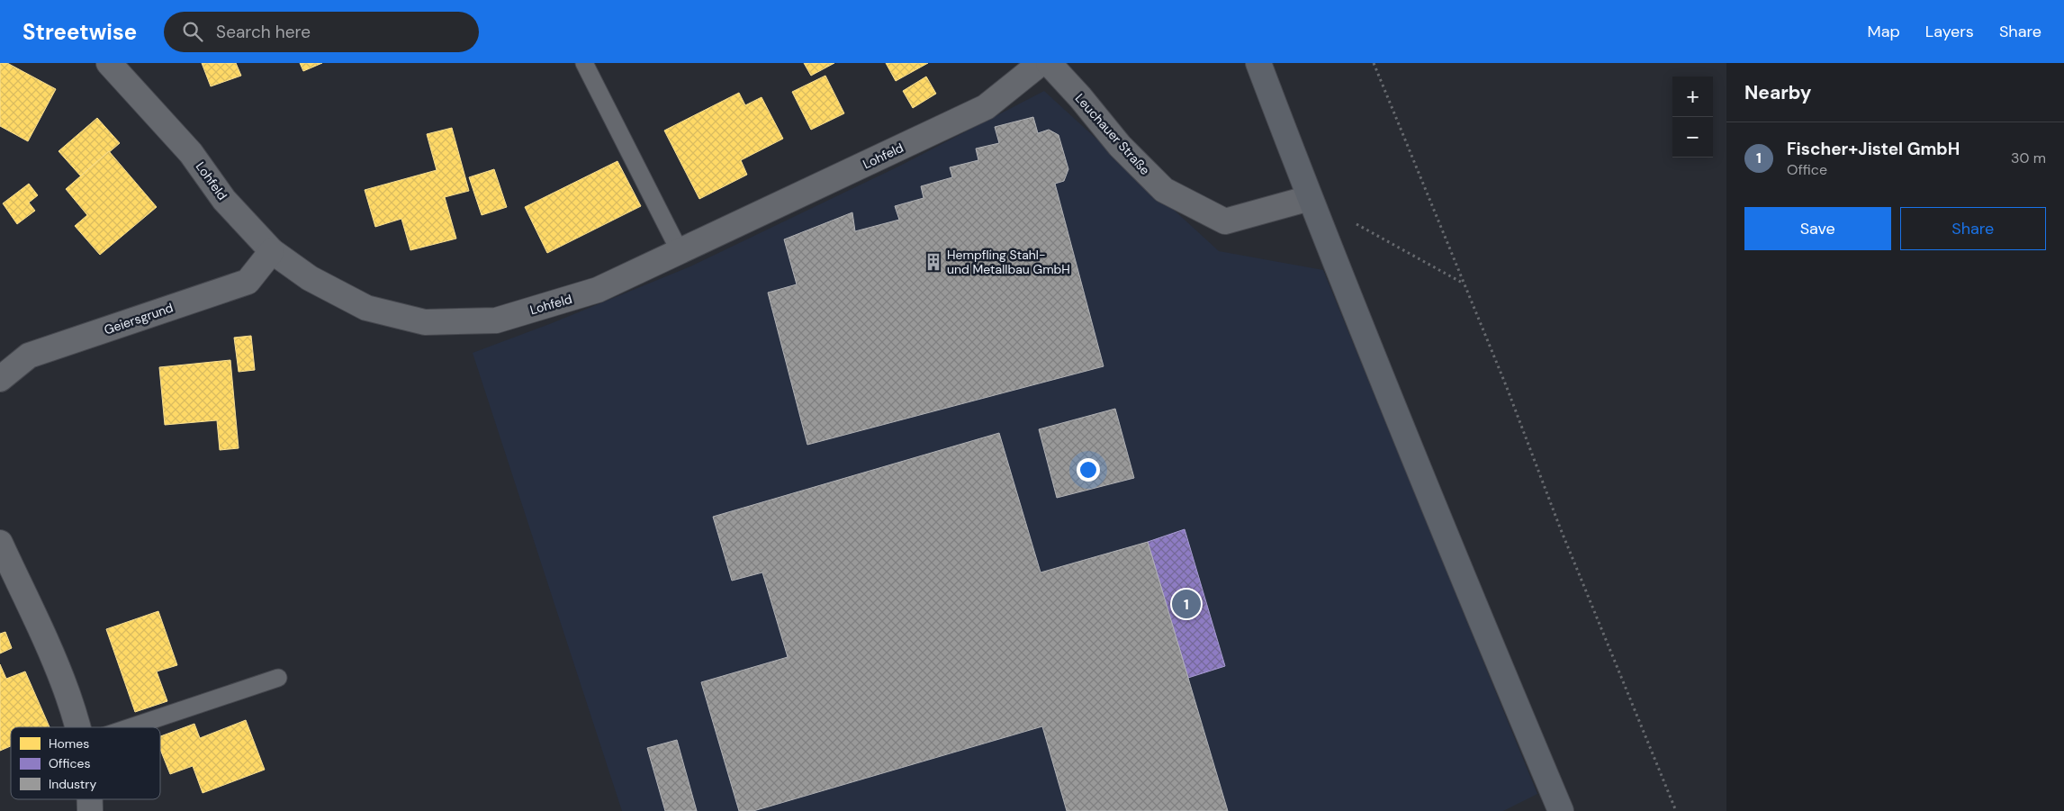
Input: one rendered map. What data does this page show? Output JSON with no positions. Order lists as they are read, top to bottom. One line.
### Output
{"streets":{"street":["Leuchauer Straße","Lohfeld","Geiersgrund"]},"crossings":[["Lohfeld","Geiersgrund"]],"places":{"building":["Hempfling Stahl- und Metallbau GmbH"]},"legend":["Homes","Offices","Industry"],"page":{"header":"Streetwise","search":"Search here","nav":["Map","Layers","Share"],"heading":"Nearby","map_buttons":["+","−"],"list":[{"mark":"1","name":"Fischer+Jistel GmbH","note":"Office","value":"30 m"}],"buttons":["Save","Share"],"pins":"1"}}
